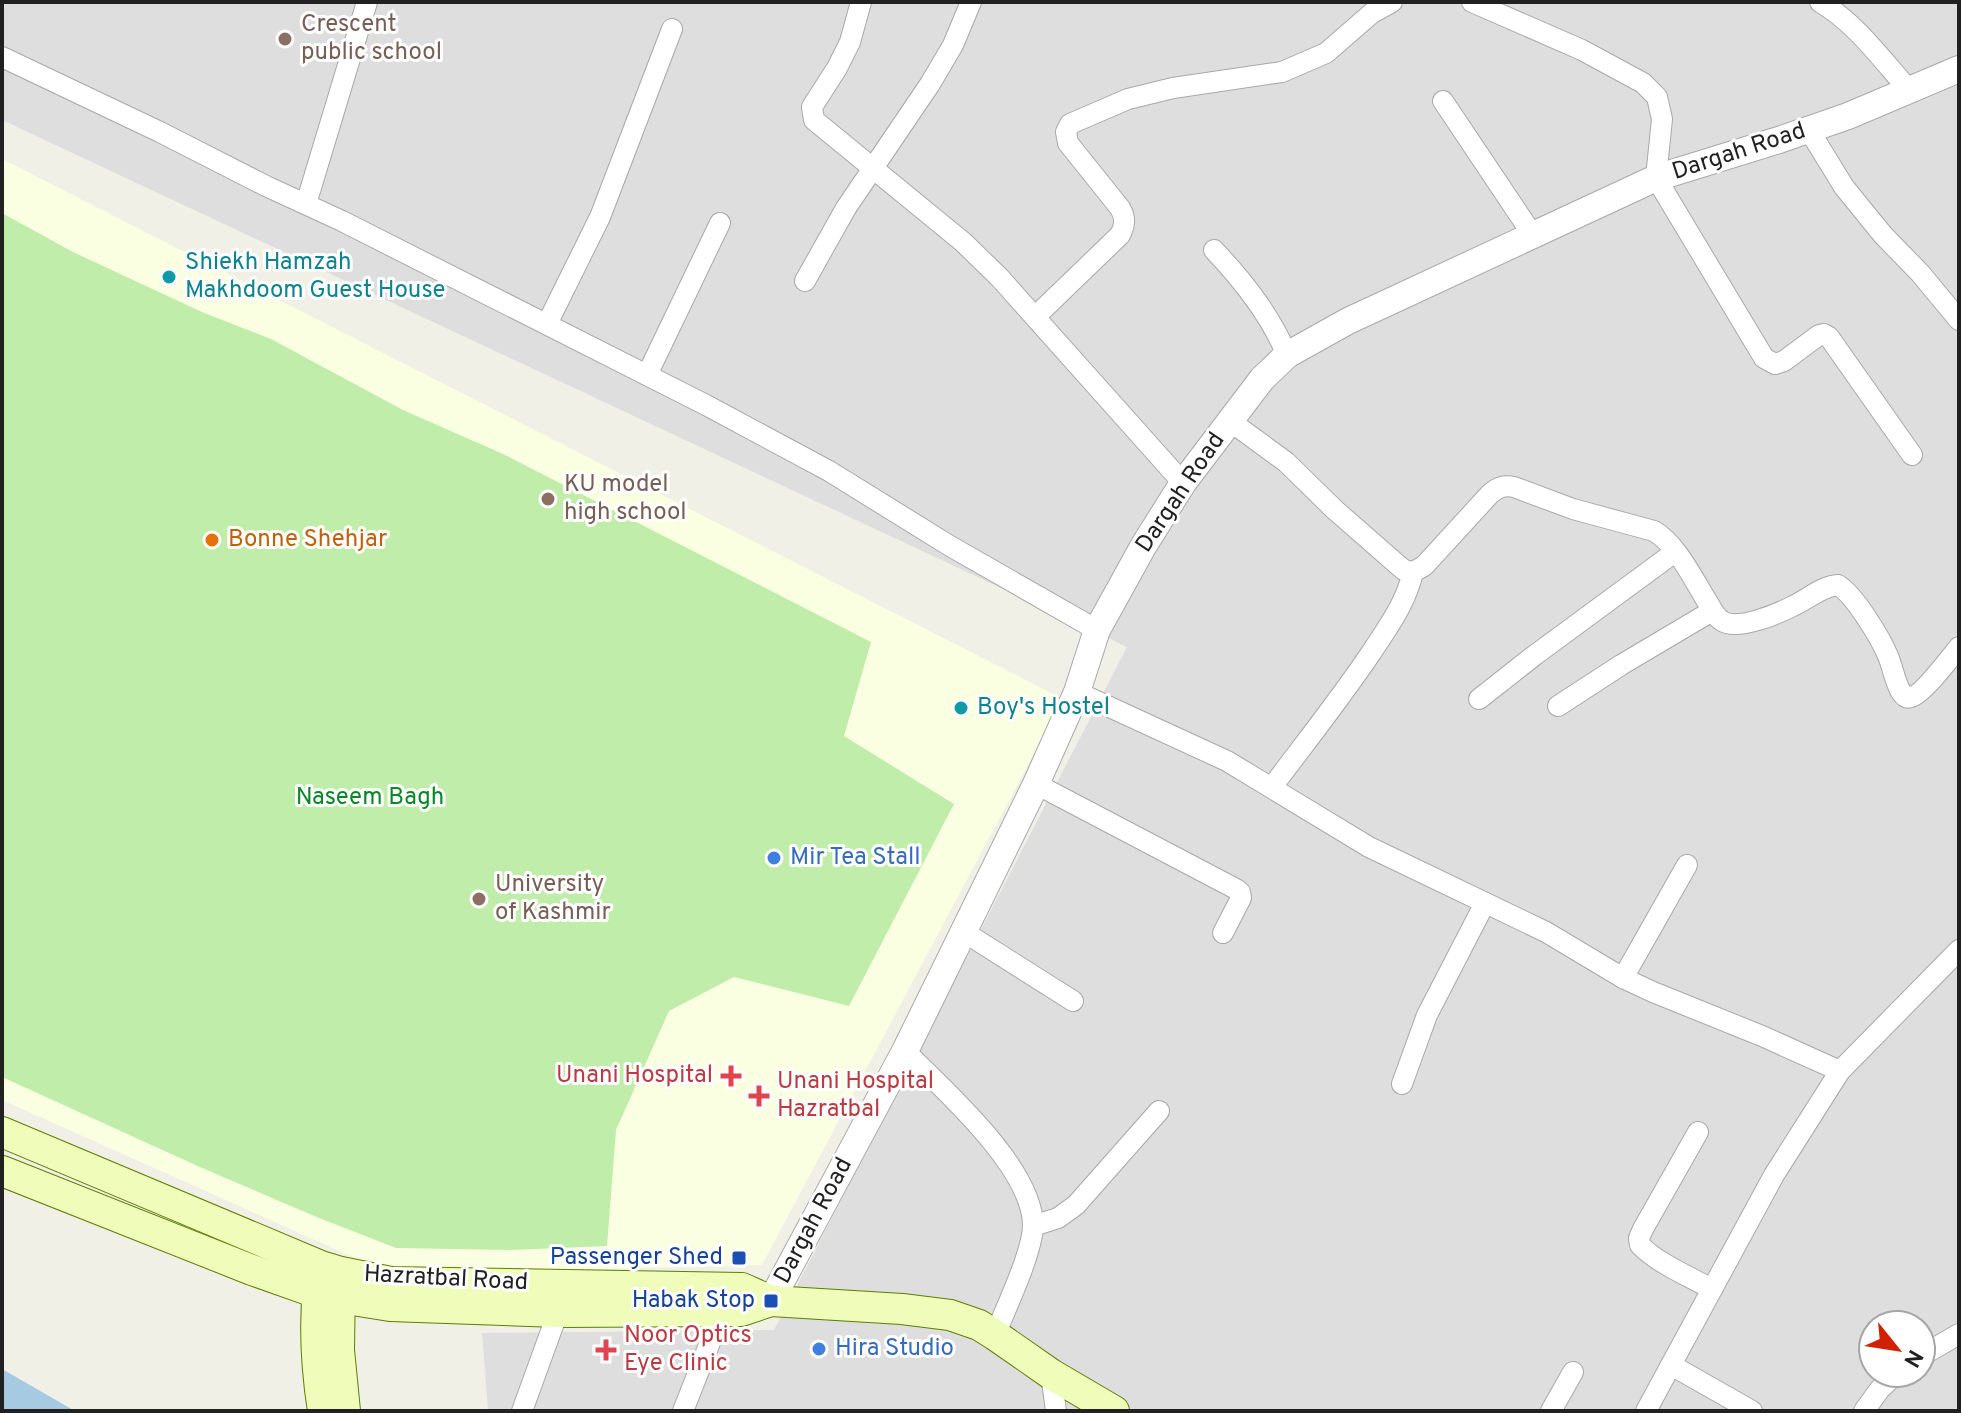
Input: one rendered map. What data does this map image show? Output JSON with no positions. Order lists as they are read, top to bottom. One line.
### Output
{"streets":{"main road":["Hazratbal Road"],"street":["Dargah Road"]},"crossings":[["Dargah Road","Hazratbal Road"]],"parks":["Naseem Bagh"],"places":{"other":["Crescent public school","Shiekh Hamzah Makhdoom Guest House","KU model high school","Bonne Shehjar","Boy's Hostel","Mir Tea Stall","University of Kashmir","Hira Studio"],"health":["Unani Hospital","Unani Hospital Hazratbal","Noor Optics Eye Clinic"],"transit":["Passenger Shed","Habak Stop"]},"north":"bottom right"}
